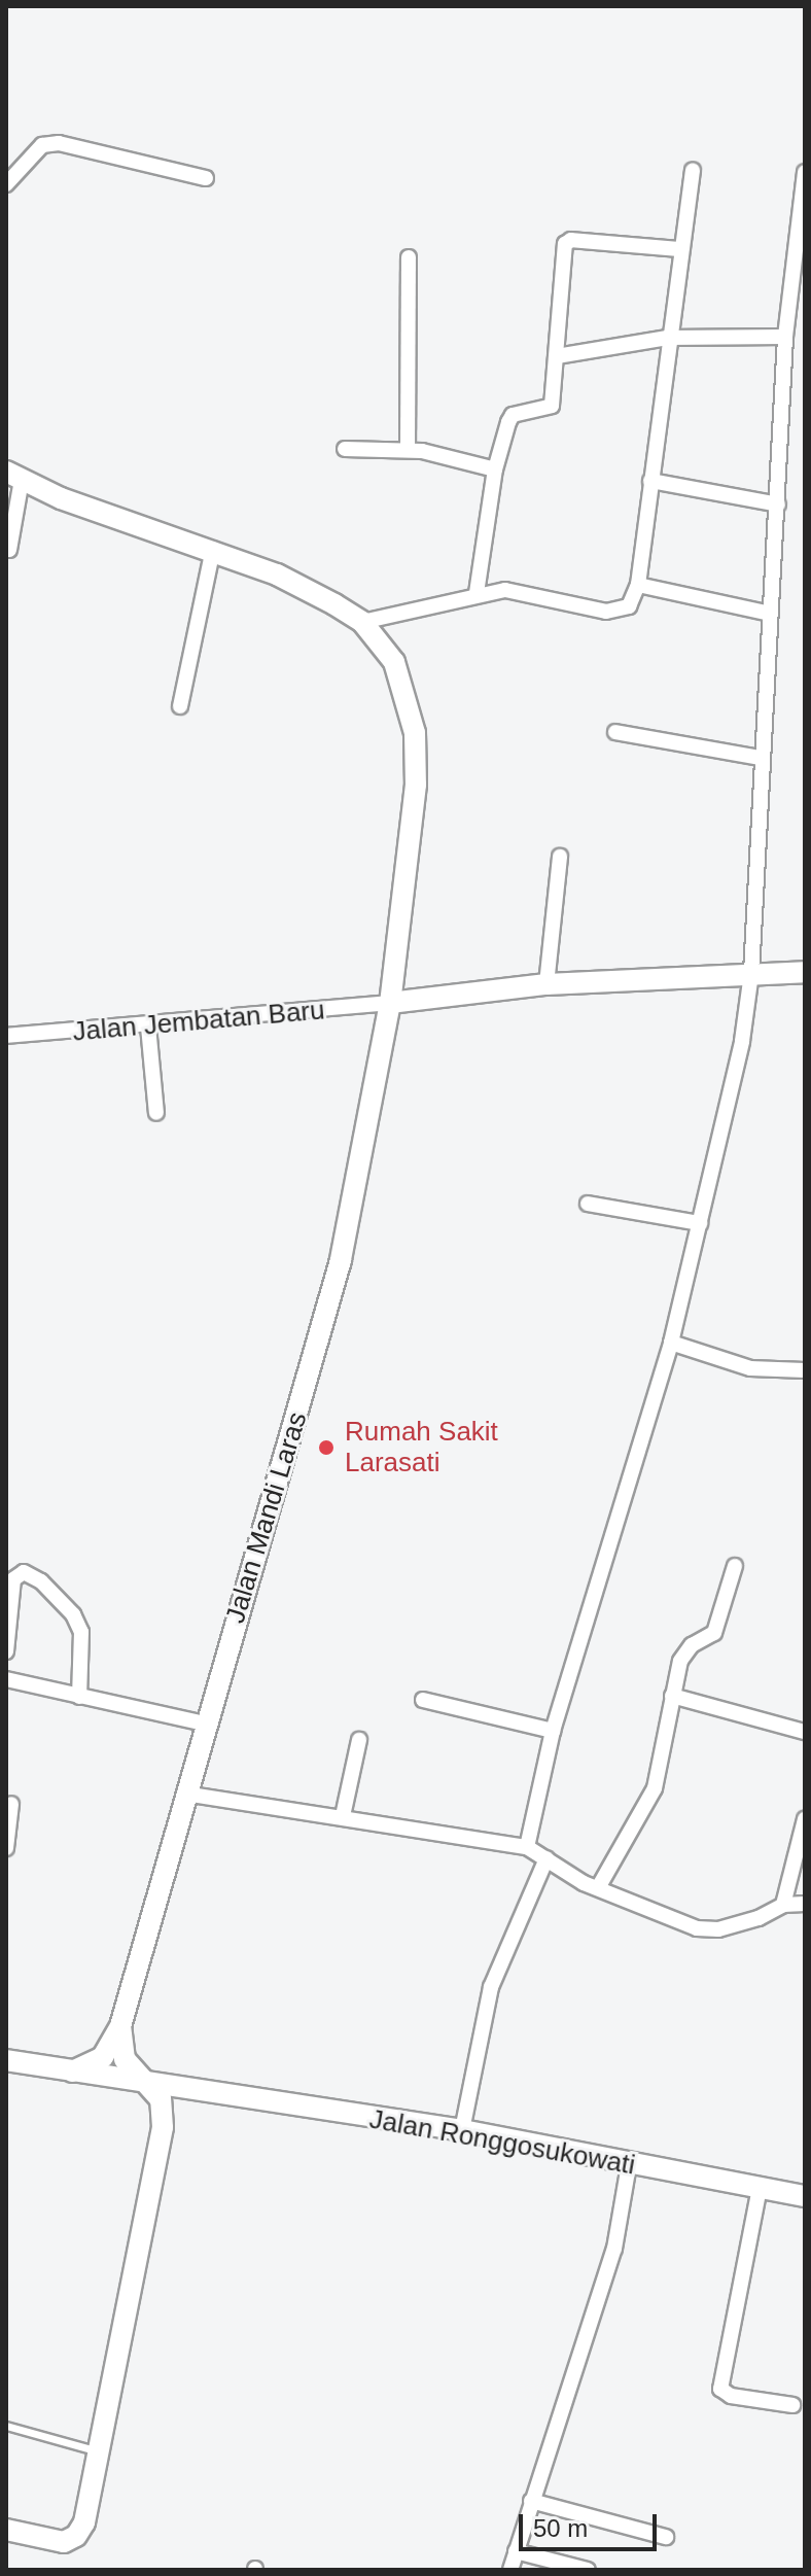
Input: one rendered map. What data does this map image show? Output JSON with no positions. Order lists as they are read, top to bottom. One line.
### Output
{"streets":{"main road":["Jalan Mandi Laras","Jalan Ronggosukowati"],"street":["Jalan Jembatan Baru"]},"crossings":[["Jalan Jembatan Baru","Jalan Mandi Laras"]],"places":["Rumah Sakit Larasati"],"scale_bar":"50 m"}
